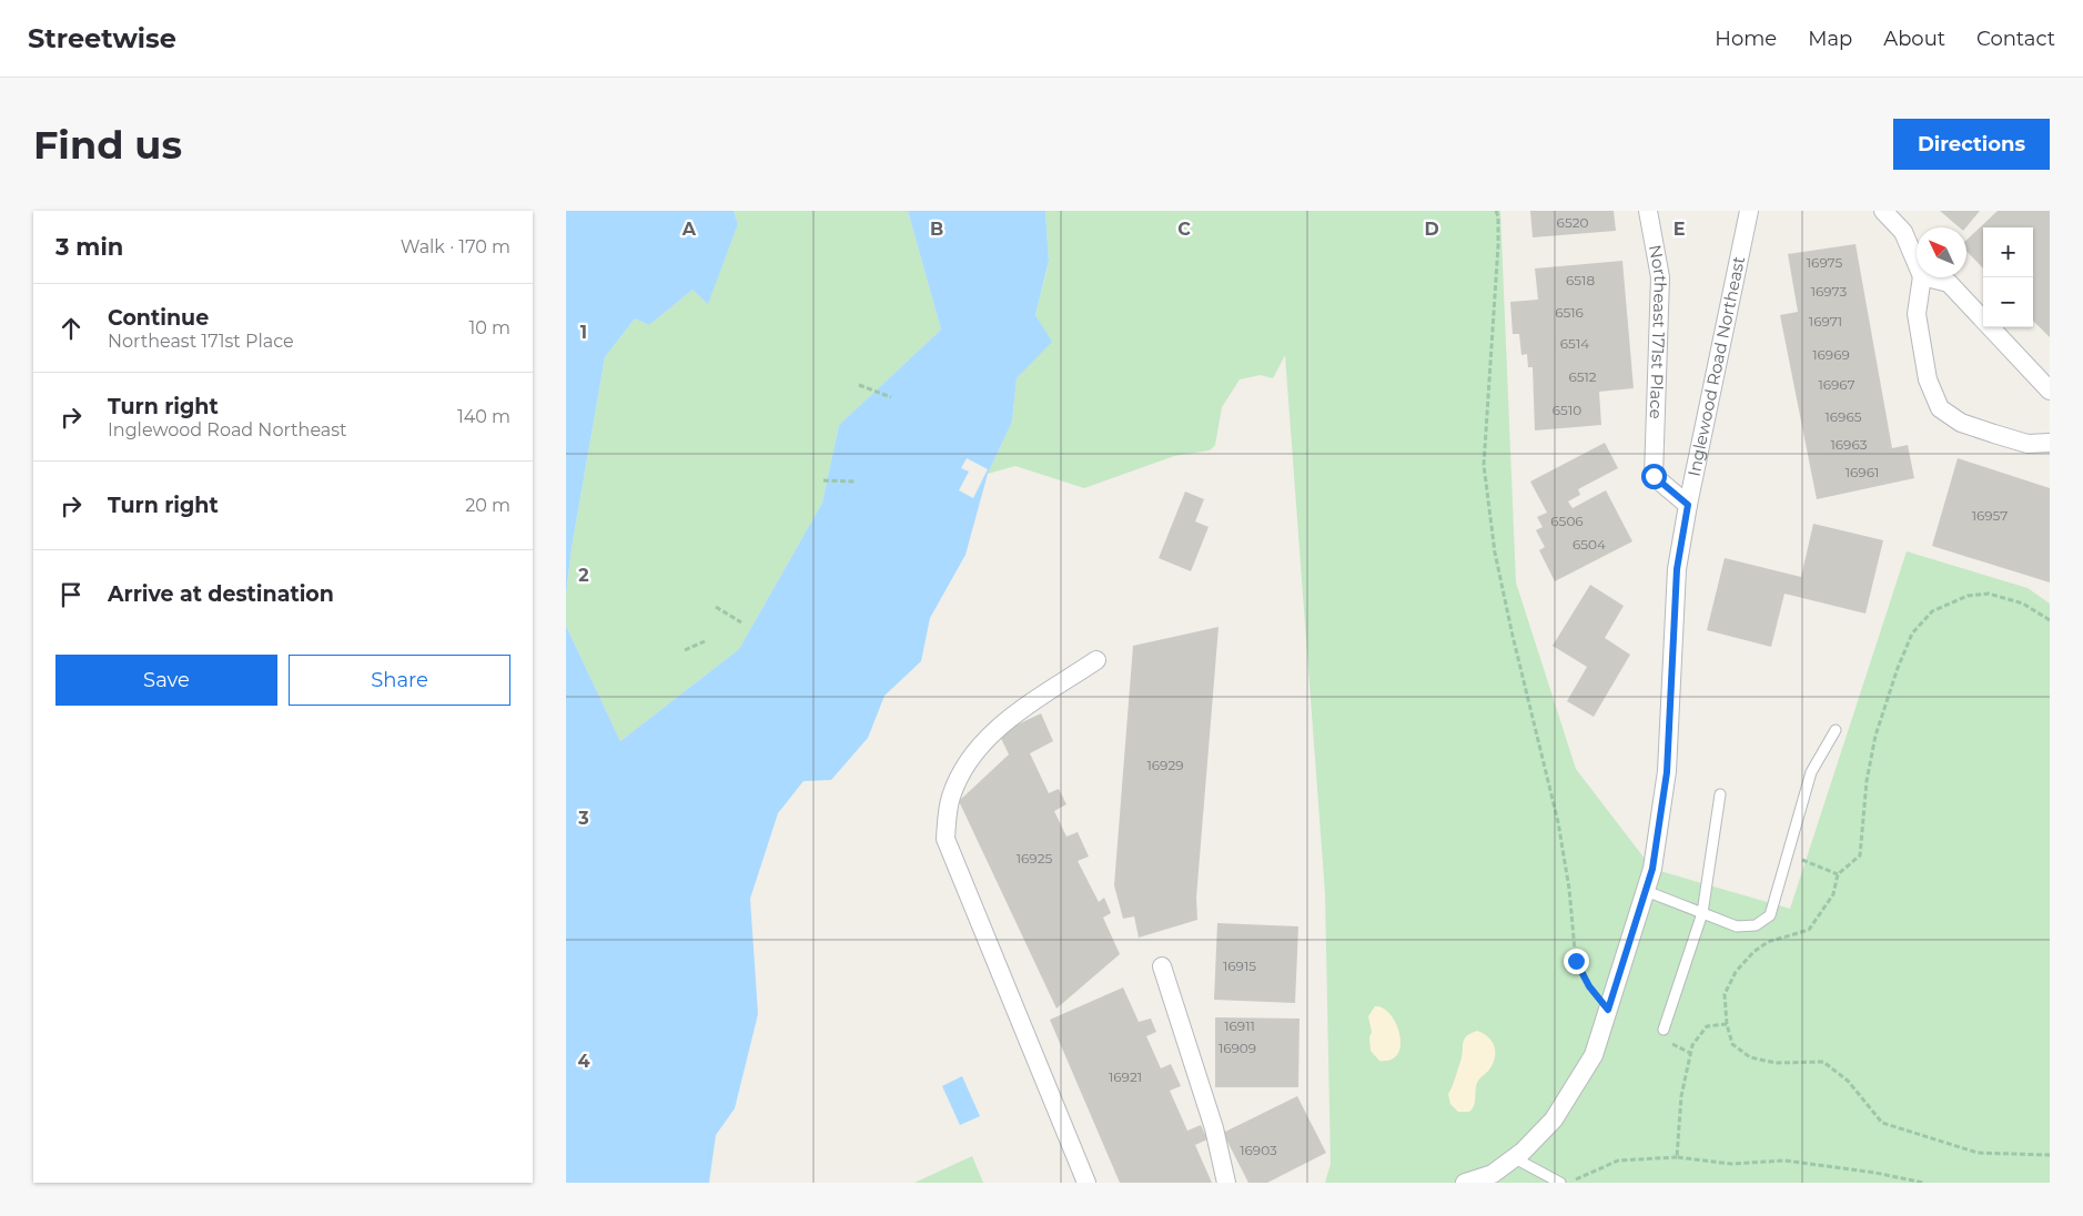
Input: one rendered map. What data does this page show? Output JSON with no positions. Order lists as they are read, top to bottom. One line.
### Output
{"streets":{"street":["Northeast 171st Place","Inglewood Road Northeast"]},"crossings":[["Northeast 171st Place","Inglewood Road Northeast"]],"house_numbers":["6520","16975","6518","16973","6516","16971","6514","16969","6512","16967","6510","16965","16963","16961","16957","6506","6504","16929","16925","16915","16911","16909","16921","16903"],"north":"top left","page":{"header":"Streetwise","nav":["Home","Map","About","Contact"],"buttons":["Directions",["Save","Share"]],"title":"Find us","heading":["3 min","Walk · 170 m"],"map_buttons":["+","−"],"list":[["Continue","Northeast 171st Place","10 m"],["Turn right","Inglewood Road Northeast","140 m"],["Turn right","20 m"],"Arrive at destination"]},"grid":{"columns":["A","B","C","D","E"],"rows":["1","2","3","4"]}}
